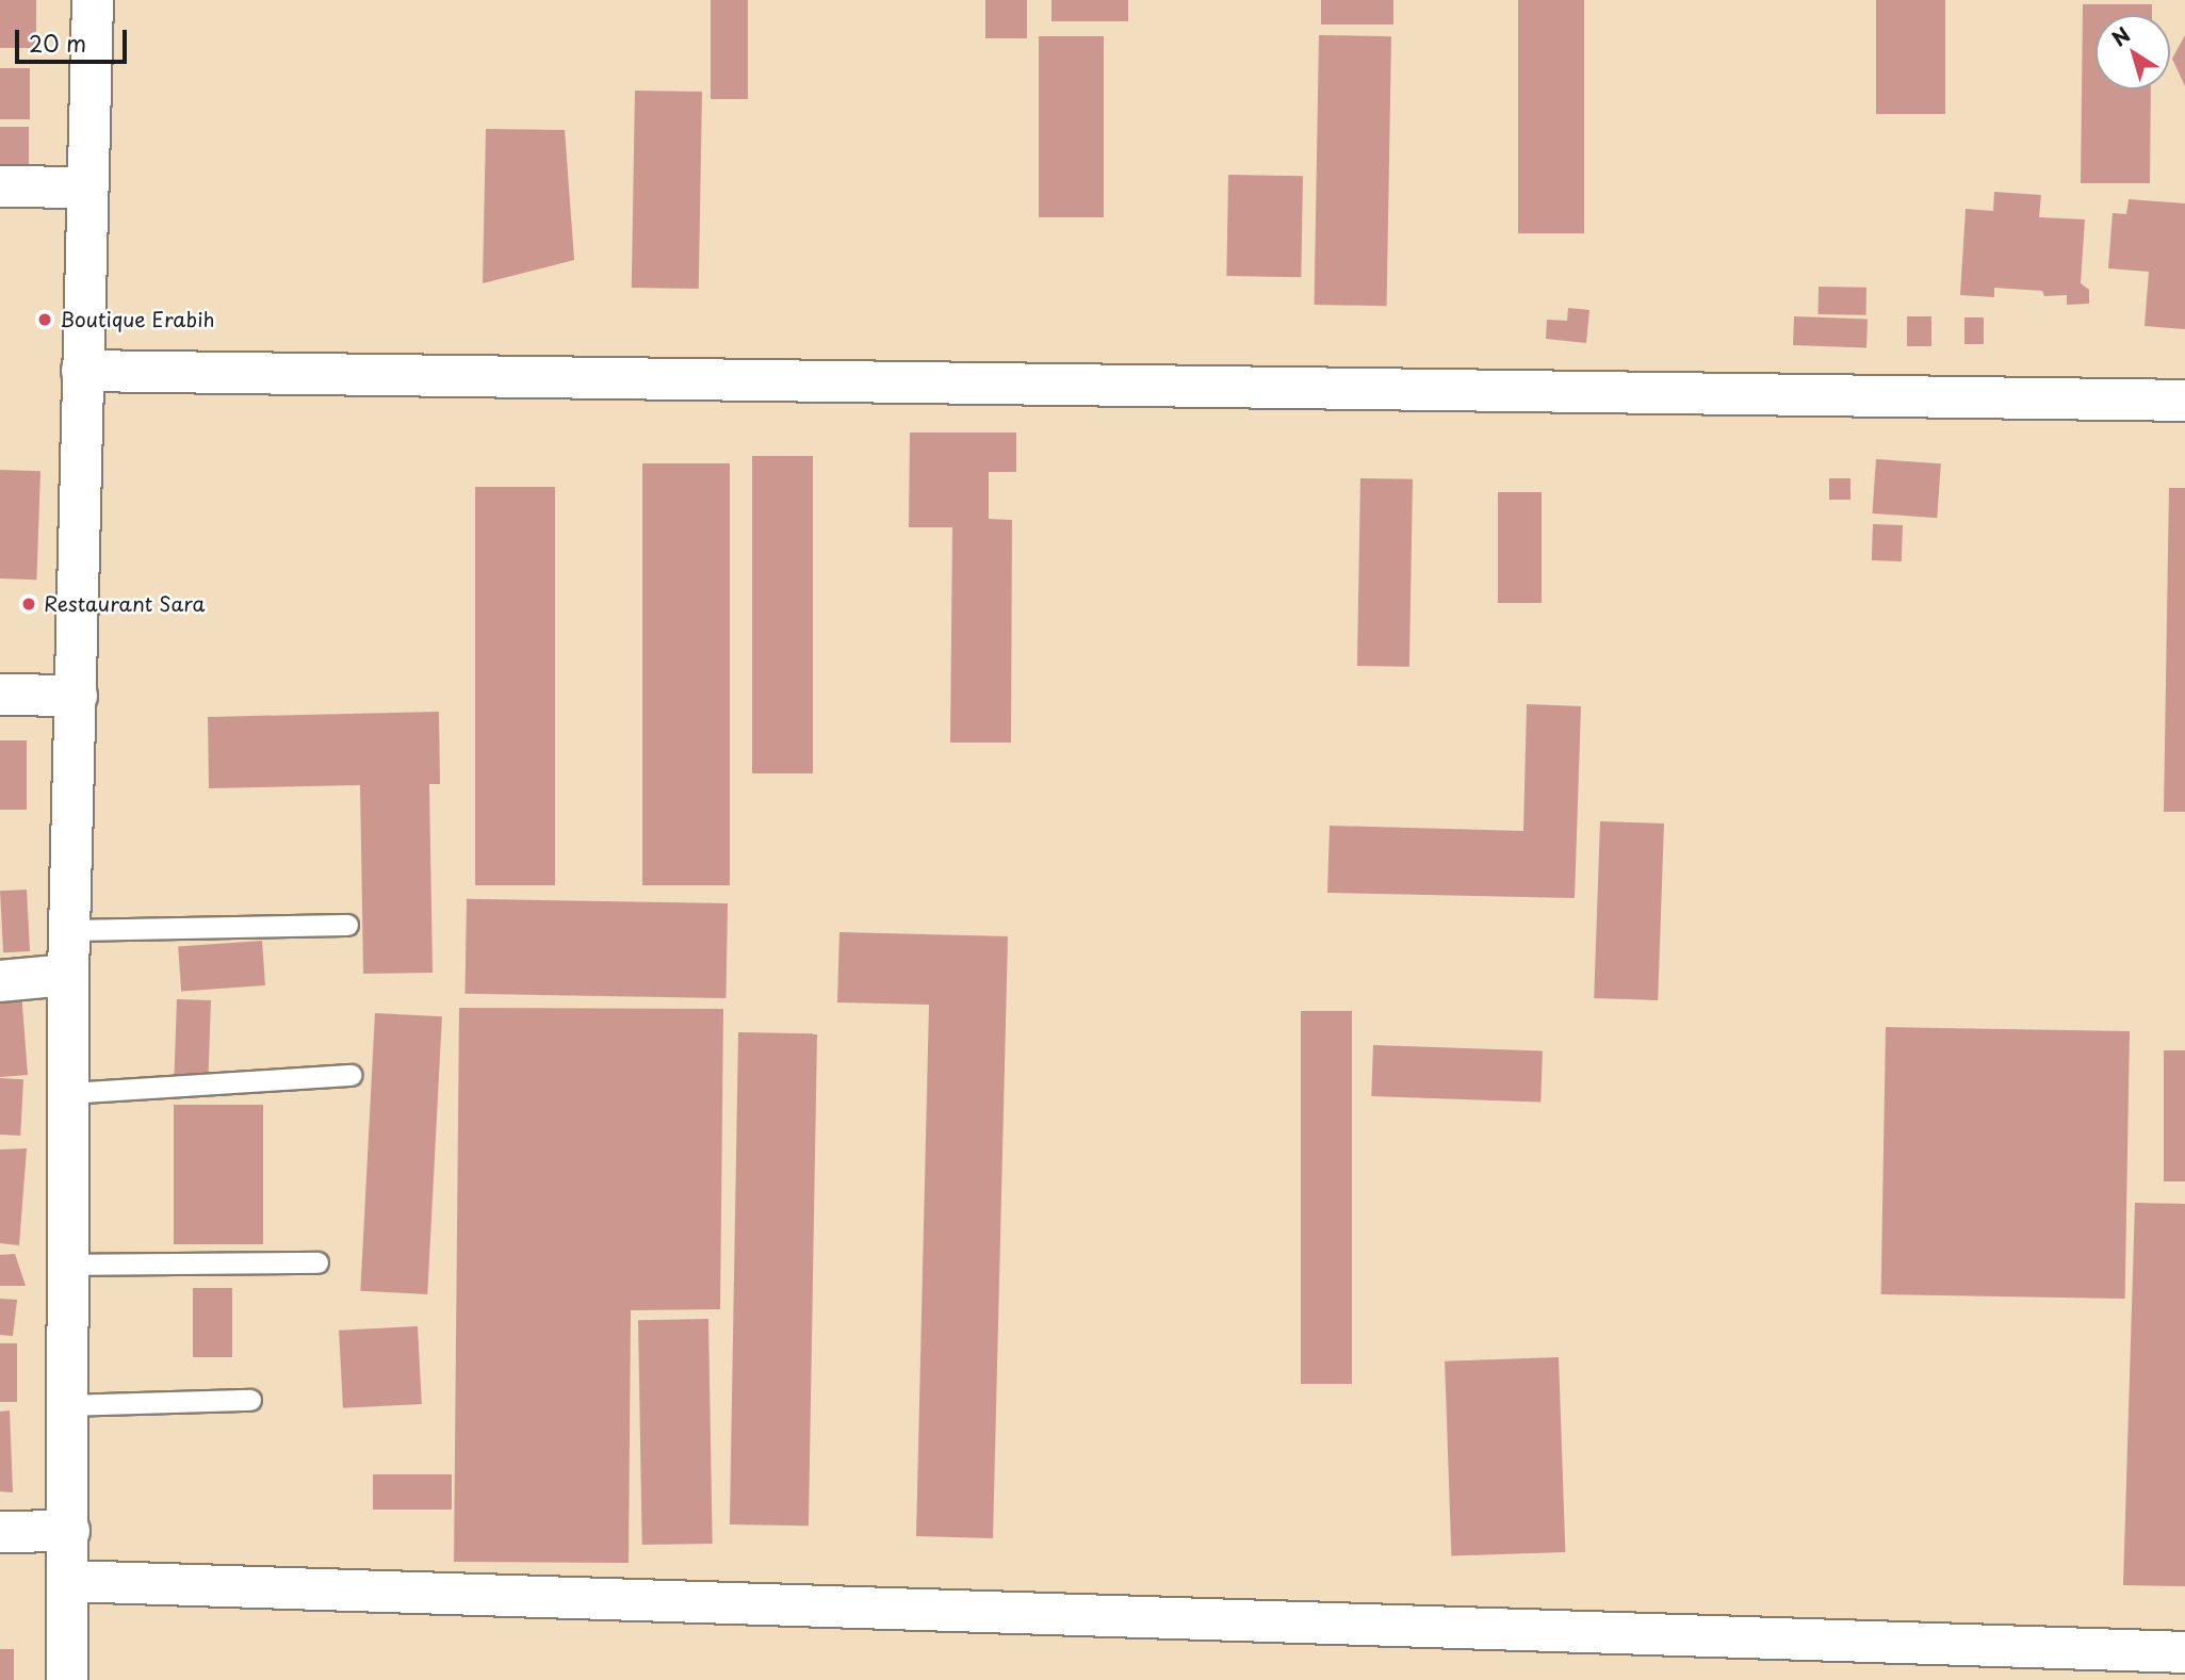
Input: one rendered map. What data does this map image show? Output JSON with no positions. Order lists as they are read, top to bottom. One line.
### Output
{"places":["Boutique Erabih","Restaurant Sara"],"scale_bar":"20 m","north":"top left"}
